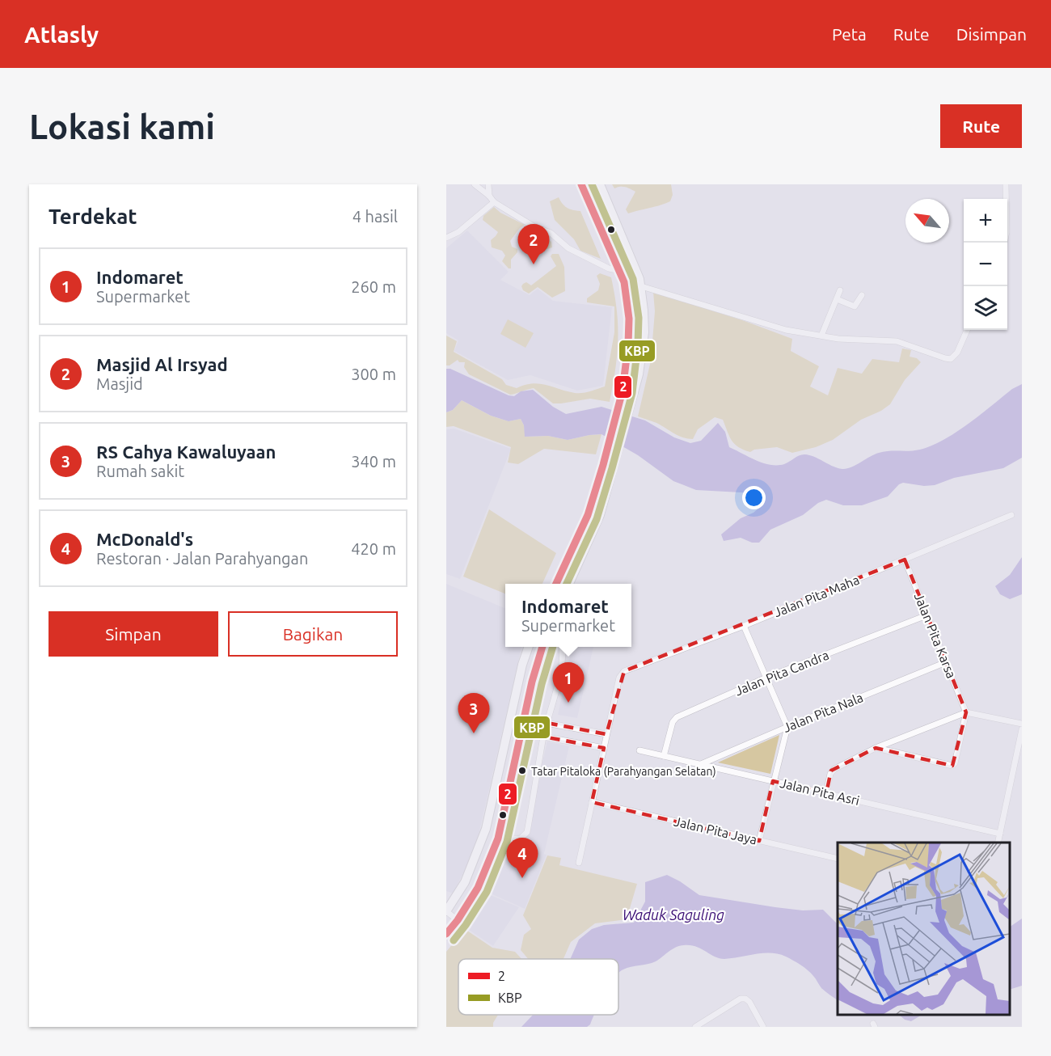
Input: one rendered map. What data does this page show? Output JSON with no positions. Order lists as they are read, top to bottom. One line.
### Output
{"streets":{"street":["Jalan Pita Maha","Jalan Pita Karsa","Jalan Pita Candra","Jalan Pita Nala","Jalan Pita Asri","Jalan Pita Jaya"]},"crossings":[["Jalan Pita Maha","Jalan Pita Karsa"],["Jalan Pita Karsa","Jalan Pita Candra"],["Jalan Pita Karsa","Jalan Pita Nala"],["Jalan Pita Candra","Jalan Pita Asri"],["Jalan Pita Nala","Jalan Pita Asri"]],"water":["Waduk Saguling"],"places":["Tatar Pitaloka (Parahyangan Selatan)"],"lines":["transit line 2","transit line KBP"],"legend":["2","KBP"],"north":"top left","page":{"header":"Atlasly","nav":["Peta","Rute","Disimpan"],"buttons":["Rute",["Simpan","Bagikan"]],"title":"Lokasi kami","heading":["Terdekat","4 hasil"],"map_buttons":["+","−"],"pins":["2","1","3","4"],"list":[{"mark":"1","name":"Indomaret","note":"Supermarket","value":"260 m"},{"mark":"2","name":"Masjid Al Irsyad","note":"Masjid","value":"300 m"},{"mark":"3","name":"RS Cahya Kawaluyaan","note":"Rumah sakit","value":"340 m"},{"mark":"4","name":"McDonald's","note":"Restoran · Jalan Parahyangan","value":"420 m"}],"popup":["Indomaret","Supermarket"]}}
